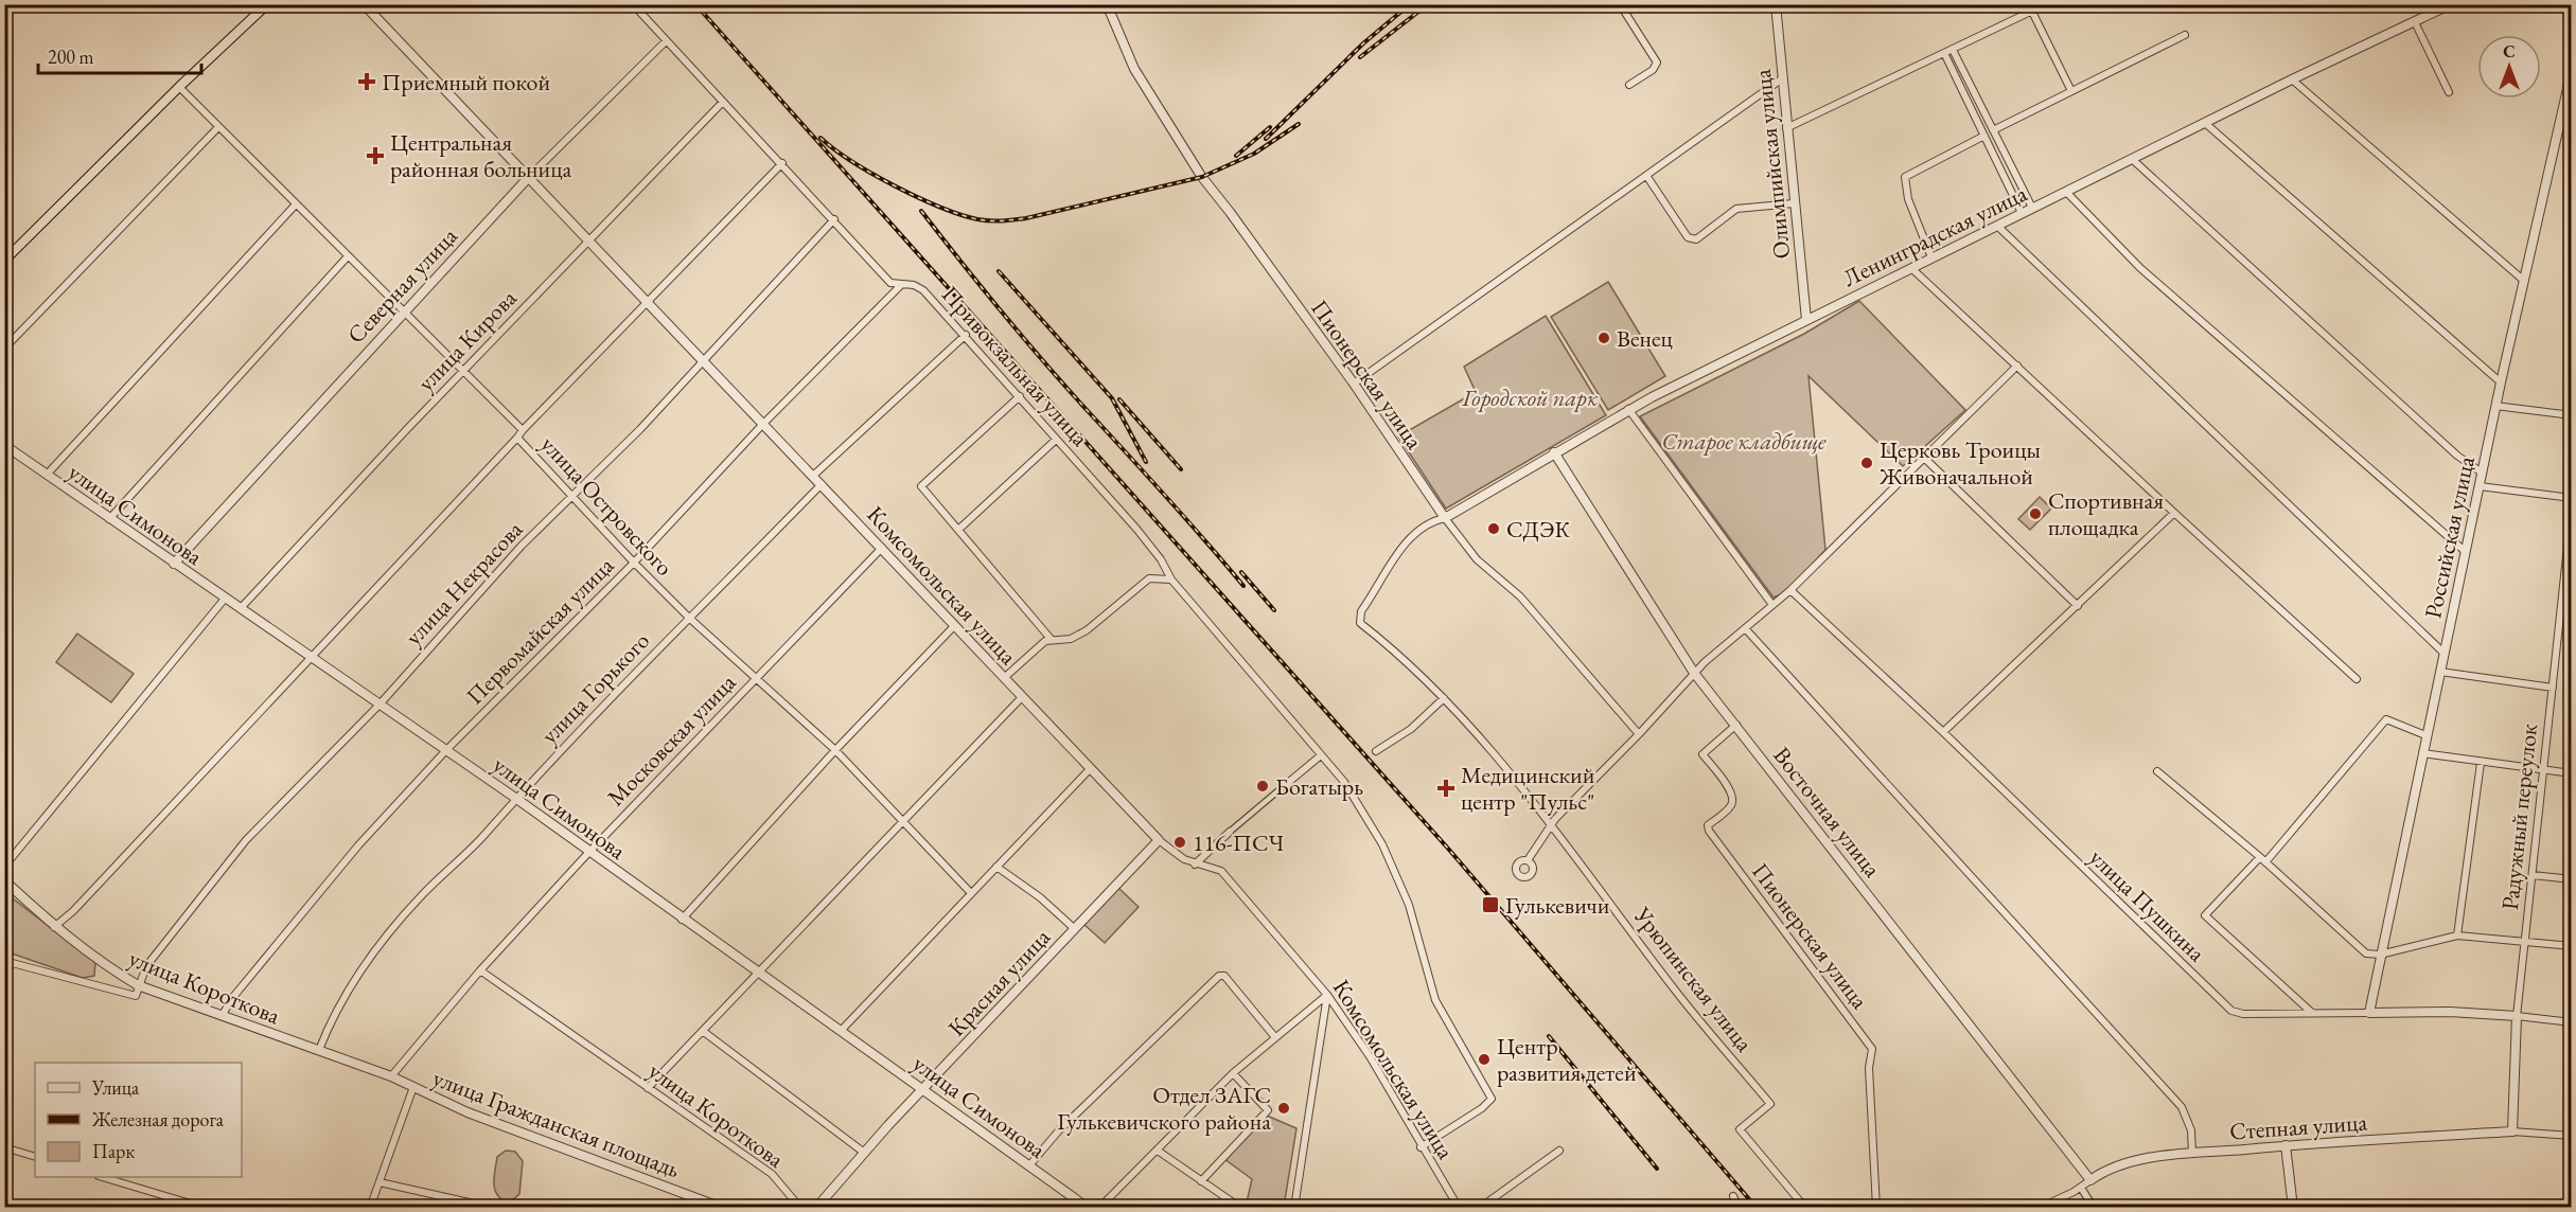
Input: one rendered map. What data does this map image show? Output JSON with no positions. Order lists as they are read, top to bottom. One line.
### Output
{"streets":{"street":["Олимпийская улица","Ленинградская улица","Северная улица","улица Кирова","Привокзальная улица","Пионерская улица","улица Островского","улица Симонова","Российская улица","улица Некрасова","Комсомольская улица","Первомайская улица","улица Горького","Московская улица","Восточная улица","Радужный переулок","улица Пушкина","Урюпинская улица","Красная улица","улица Короткова","улица Гражданская площадь","Степная улица"]},"crossings":[["Олимпийская улица","Ленинградская улица"],["Ленинградская улица","Пионерская улица"],["Ленинградская улица","Восточная улица"],["Ленинградская улица","Урюпинская улица"],["Северная улица","Привокзальная улица"],["Северная улица","улица Островского"],["Северная улица","улица Симонова"],["Северная улица","Комсомольская улица"],["улица Кирова","Привокзальная улица"],["улица Кирова","улица Островского"],["улица Кирова","улица Симонова"],["улица Кирова","Комсомольская улица"],["Привокзальная улица","улица Некрасова"],["Привокзальная улица","Комсомольская улица"],["Привокзальная улица","Первомайская улица"],["Пионерская улица","Восточная улица"],["Пионерская улица","Урюпинская улица"],["улица Островского","улица Некрасова"],["улица Островского","Первомайская улица"],["улица Островского","улица Горького"],["улица Островского","Московская улица"],["улица Симонова","улица Некрасова"],["улица Симонова","Первомайская улица"],["улица Симонова","улица Горького"],["улица Симонова","Московская улица"],["улица Симонова","Красная улица"],["Российская улица","улица Пушкина"],["улица Некрасова","Комсомольская улица"],["улица Некрасова","улица Короткова"],["Комсомольская улица","Первомайская улица"],["Комсомольская улица","улица Горького"],["Комсомольская улица","Московская улица"],["Комсомольская улица","Красная улица"],["Первомайская улица","улица Короткова"],["улица Горького","улица Короткова"],["Московская улица","улица Короткова"],["Восточная улица","Степная улица"],["Радужный переулок","улица Пушкина"],["Радужный переулок","Степная улица"],["улица Короткова","улица Гражданская площадь"]],"parks":["Городской парк","Старое кладбище"],"places":{"health":["Приемный покой","Центральная районная больница","Медицинский центр \"Пульс\""],"other":["Венец","Церковь Троицы Живоначальной","Спортивная площадка","СДЭК","Богатырь","116-ПСЧ","Центр развития детей","Отдел ЗАГС Гулькевичского района"],"transit":["Гулькевичи"]},"legend":["Улица","Железная дорога","Парк"],"scale_bar":"200 m","north":"top"}
